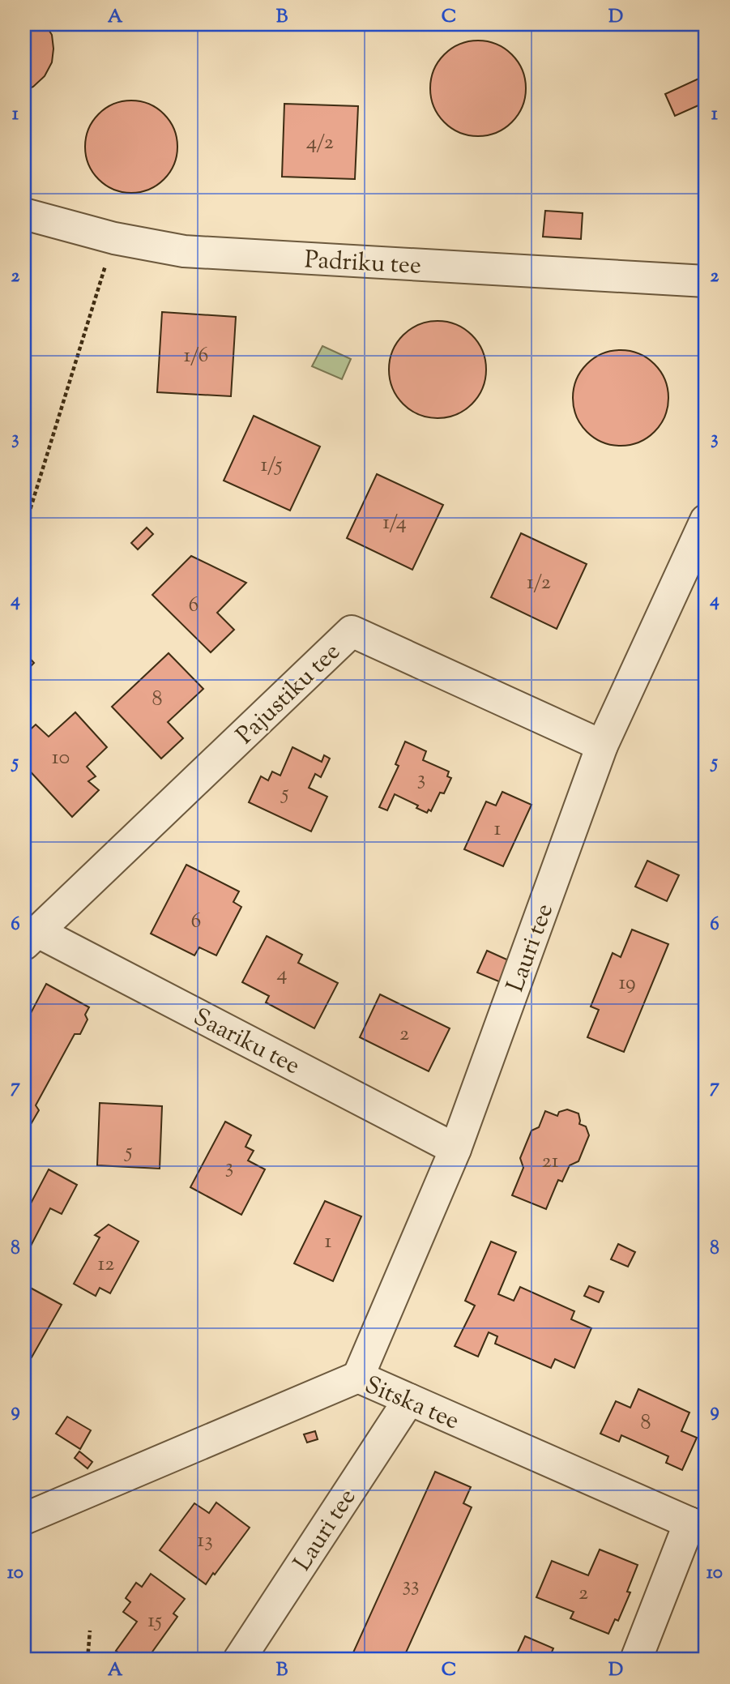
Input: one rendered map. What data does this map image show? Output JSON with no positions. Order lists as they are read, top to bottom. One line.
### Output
{"streets":{"street":["Padriku tee","Pajustiku tee","Lauri tee","Saariku tee","Sitska tee"]},"crossings":[["Pajustiku tee","Lauri tee"],["Pajustiku tee","Saariku tee"],["Lauri tee","Saariku tee"],["Lauri tee","Sitska tee"]],"house_numbers":["4/2","1/6","1/5","1/4","1/2","6","8","10","3","5","1","6","4","19","2","5","21","3","1","12","8","13","33","2","15"],"grid":{"columns":["A","B","C","D"],"rows":["1","2","3","4","5","6","7","8","9","10"]}}
